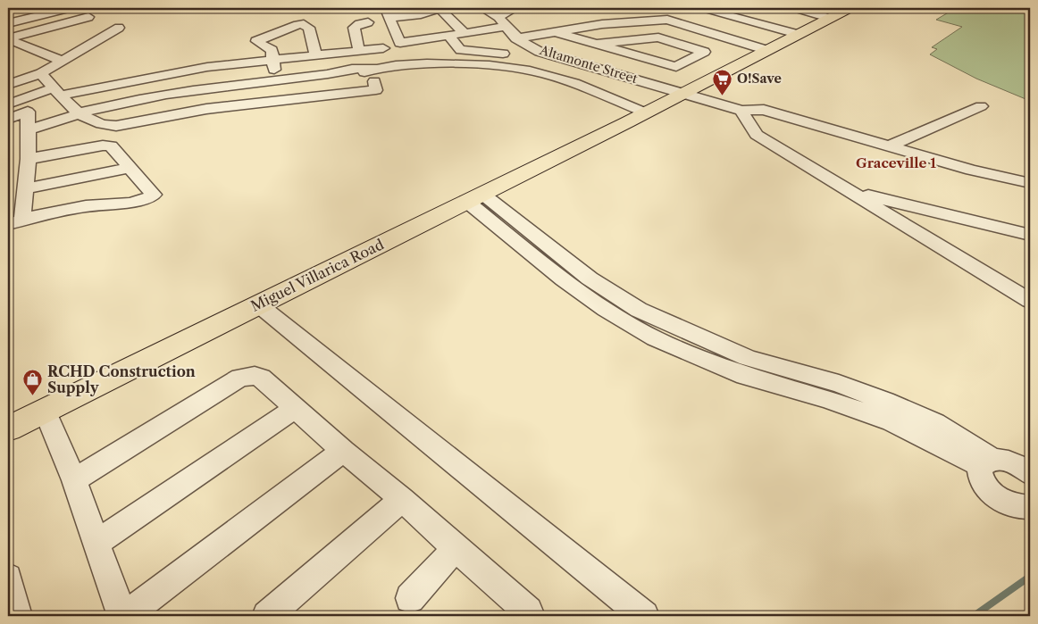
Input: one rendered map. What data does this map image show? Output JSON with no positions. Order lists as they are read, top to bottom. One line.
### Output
{"streets":{"main road":["Miguel Villarica Road"],"street":["Altamonte Street"]},"crossings":[["Altamonte Street","Miguel Villarica Road"]],"districts":["Graceville 1"],"places":{"supermarket":["O!Save"],"shop":["RCHD Construction Supply"]}}
